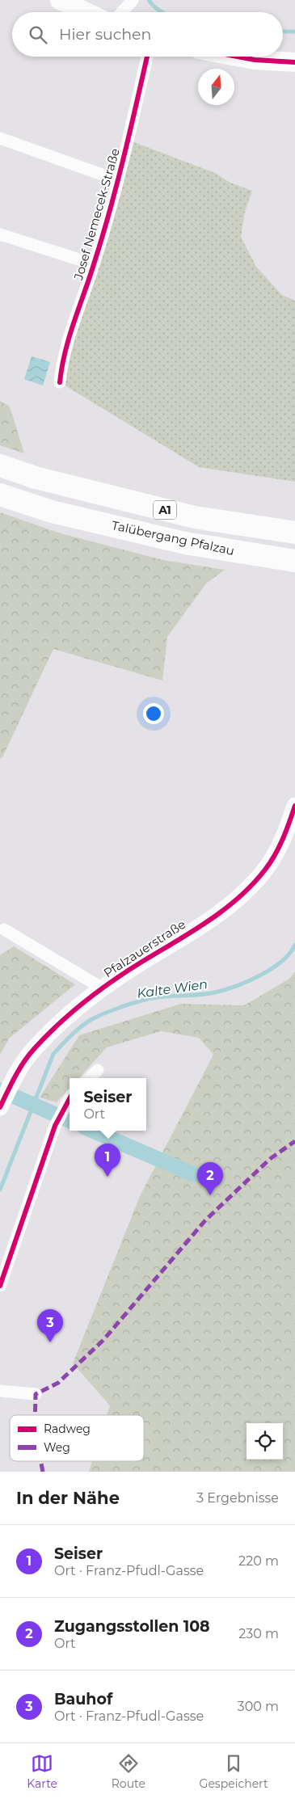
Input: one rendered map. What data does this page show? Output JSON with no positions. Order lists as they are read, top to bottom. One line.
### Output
{"streets":{"highway":["A1","Talübergang Pfalzau"],"street":["Josef Nemecek-Straße","Pfalzauerstraße"]},"water":["Kalte Wien"],"legend":["Radweg","Weg"],"north":"top","page":{"search":"Hier suchen","popup":["Seiser","Ort"],"pins":["1","2","3"],"heading":["In der Nähe","3 Ergebnisse"],"list":[{"mark":"1","name":"Seiser","note":"Ort · Franz-Pfudl-Gasse","value":"220 m"},{"mark":"2","name":"Zugangsstollen 108","note":"Ort","value":"230 m"},{"mark":"3","name":"Bauhof","note":"Ort · Franz-Pfudl-Gasse","value":"300 m"}],"nav":["Karte","Route","Gespeichert"]}}
